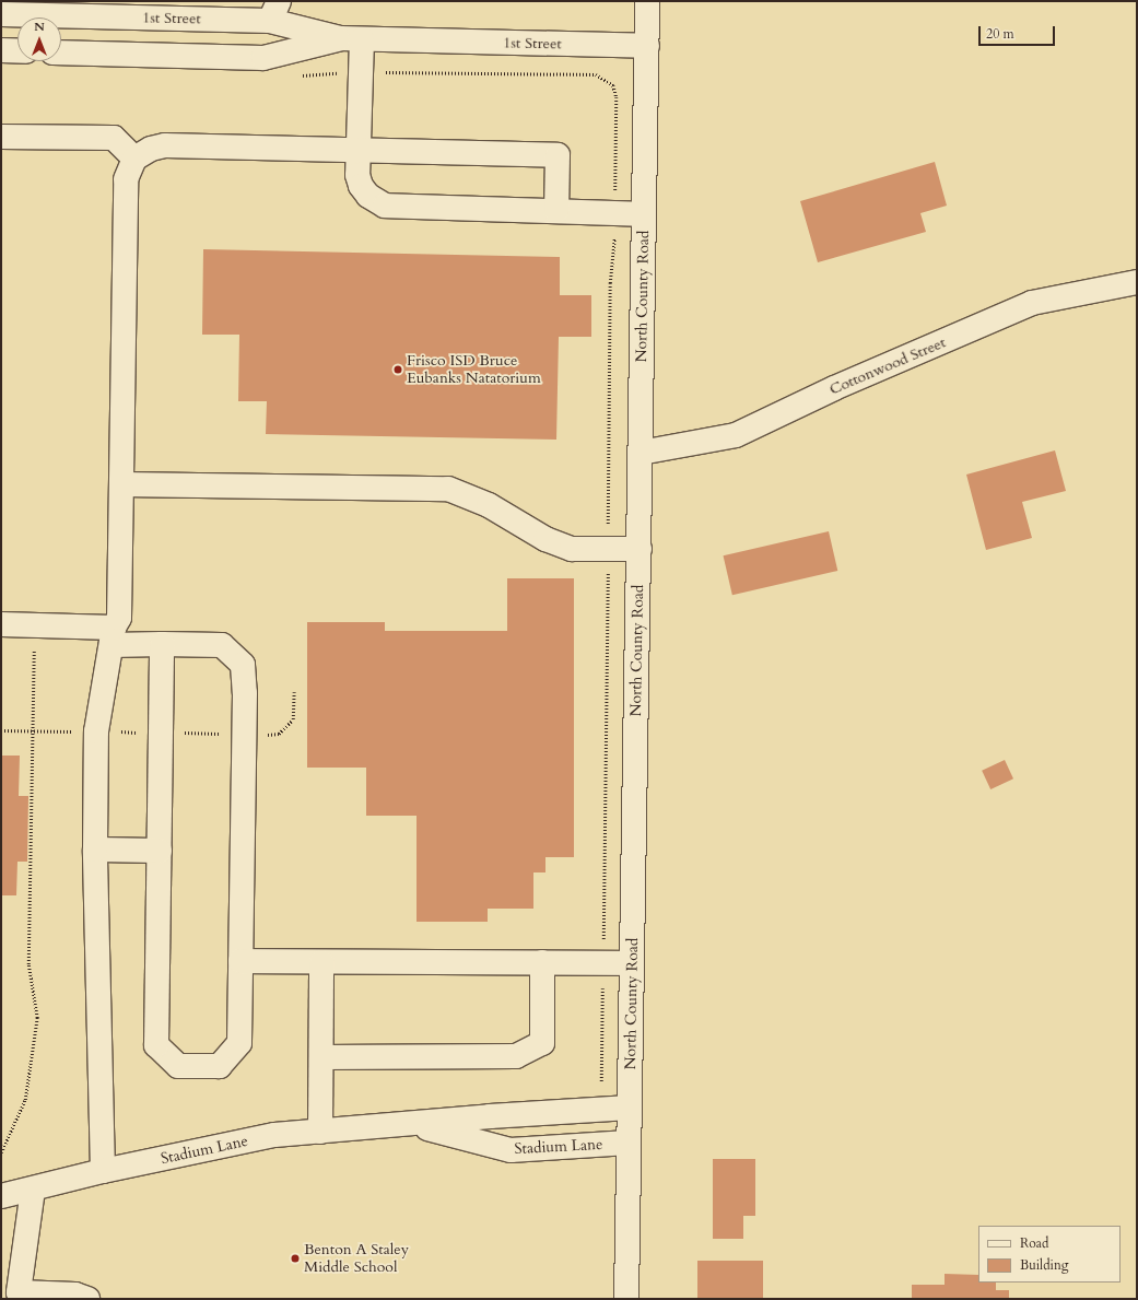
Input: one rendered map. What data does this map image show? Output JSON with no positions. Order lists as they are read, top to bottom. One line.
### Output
{"streets":{"street":["1st Street","North County Road","Cottonwood Street","Stadium Lane"]},"crossings":[["1st Street","North County Road"],["North County Road","Cottonwood Street"],["North County Road","Stadium Lane"]],"places":["Frisco ISD Bruce Eubanks Natatorium","Benton A Staley Middle School"],"legend":["Road","Building"],"scale_bar":"20 m","north":"top"}
